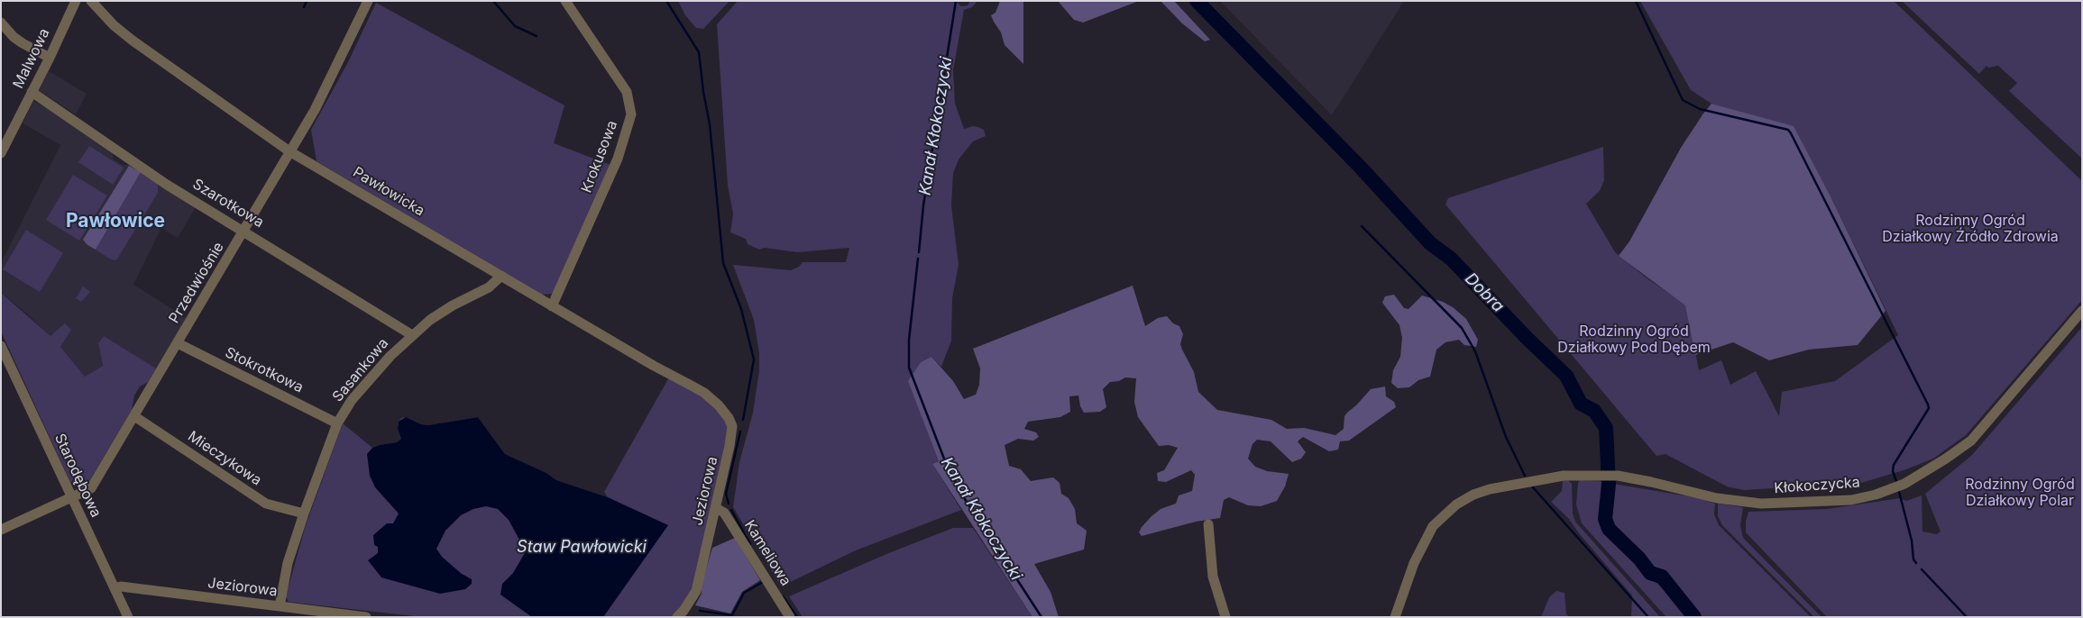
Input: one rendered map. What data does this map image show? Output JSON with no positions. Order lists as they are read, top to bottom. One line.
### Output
{"streets":{"street":["Malwowa","Krokusowa","Pawłowicka","Szarotkowa","Przedwiośnie","Stokrotkowa","Sasankowa","Mieczykowa","Starodębowa","Kłokoczycka","Jeziorowa","Kameliowa"]},"crossings":[["Malwowa","Szarotkowa"],["Krokusowa","Pawłowicka"],["Pawłowicka","Przedwiośnie"],["Pawłowicka","Sasankowa"],["Pawłowicka","Jeziorowa"],["Szarotkowa","Przedwiośnie"],["Szarotkowa","Sasankowa"],["Przedwiośnie","Stokrotkowa"],["Przedwiośnie","Mieczykowa"],["Przedwiośnie","Starodębowa"],["Stokrotkowa","Sasankowa"],["Sasankowa","Mieczykowa"],["Sasankowa","Jeziorowa"],["Starodębowa","Jeziorowa"],["Jeziorowa","Kameliowa"]],"districts":["Pawłowice"],"water":["Kanał Kłokoczycki","Dobra","Staw Pawłowicki"],"parks":["Rodzinny Ogród Działkowy Źródło Zdrowia","Rodzinny Ogród Działkowy Pod Dębem","Rodzinny Ogród Działkowy Polar"]}
